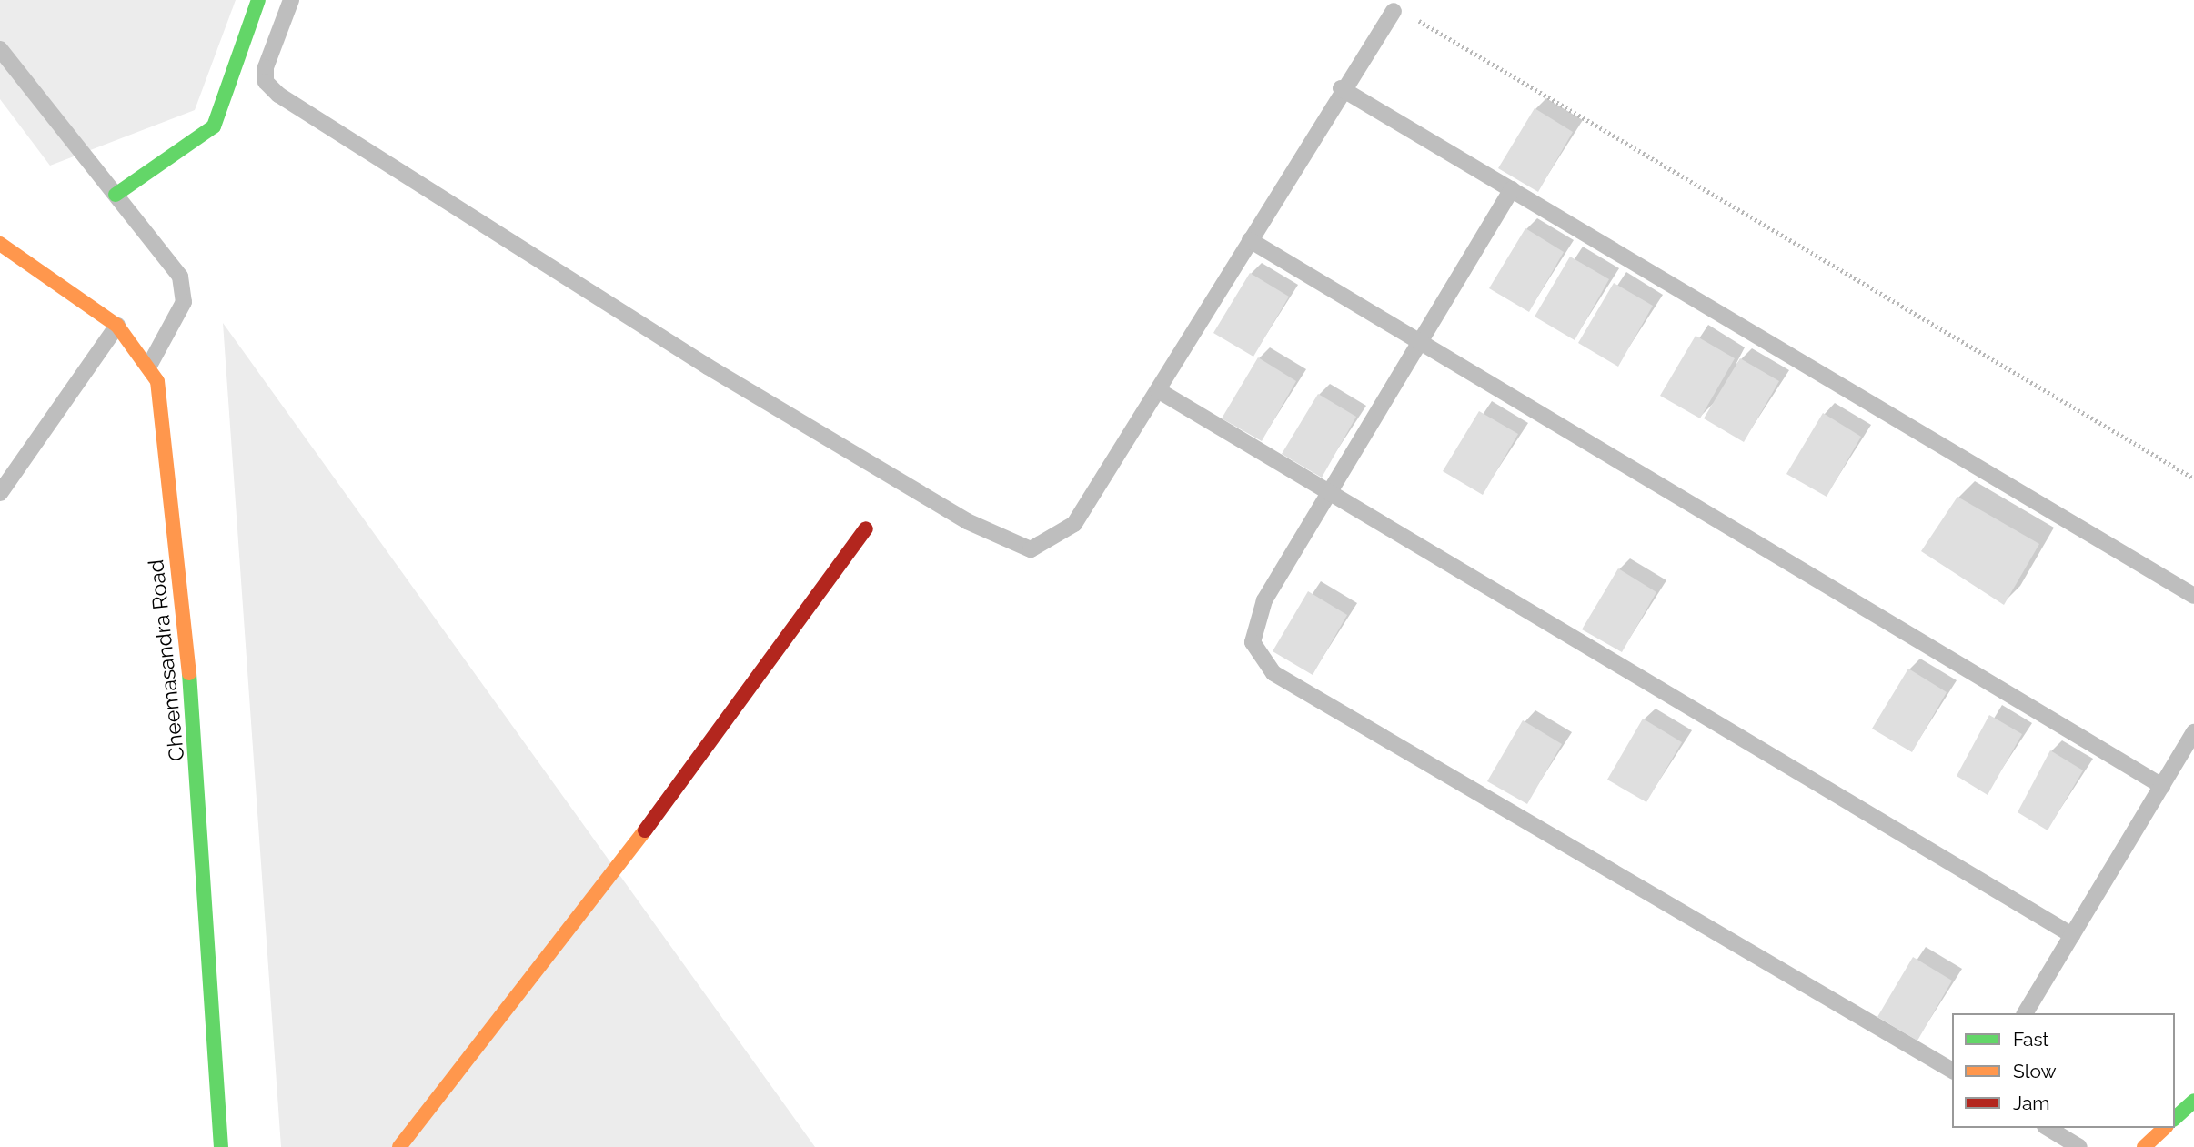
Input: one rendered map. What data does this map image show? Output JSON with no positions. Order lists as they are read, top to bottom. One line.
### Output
{"streets":{"street":["Cheemasandra Road"]},"legend":["Fast","Slow","Jam"]}
